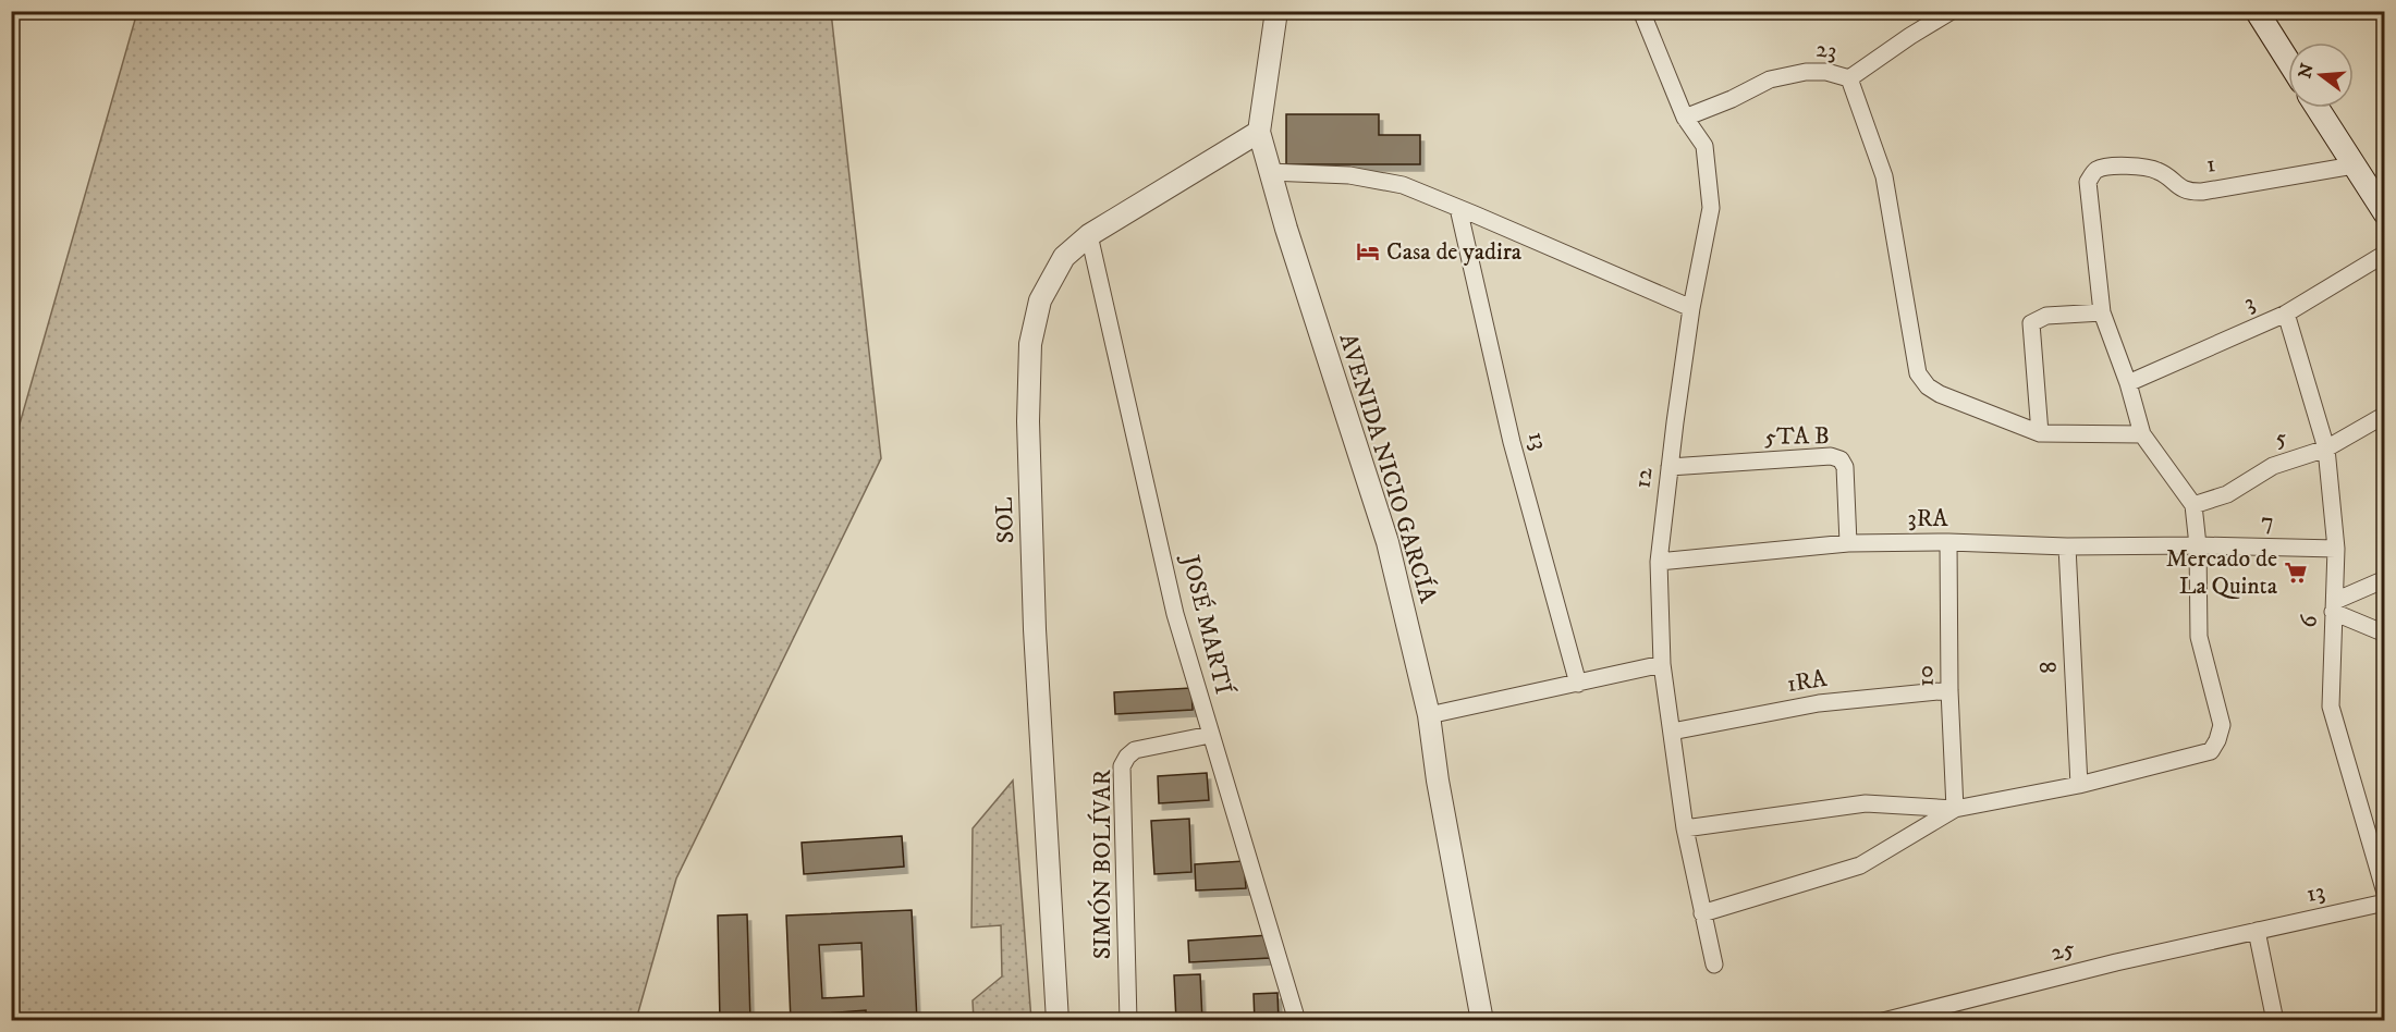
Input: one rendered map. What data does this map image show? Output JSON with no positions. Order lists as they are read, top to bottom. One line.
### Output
{"streets":{"street":["23","1","3","5TA B","5","13","AVENIDA NICIO GARCÍA","12","3RA","SOL","7","6","JOSÉ MARTÍ","8","10","1RA","SIMÓN BOLÍVAR","25"]},"crossings":[["23","12"],["3","6"],["5TA B","12"],["5TA B","3RA"],["5","6"],["13","25"],["AVENIDA NICIO GARCÍA","SOL"],["12","3RA"],["12","1RA"],["3RA","7"],["3RA","8"],["3RA","10"],["SOL","JOSÉ MARTÍ"],["7","6"],["JOSÉ MARTÍ","SIMÓN BOLÍVAR"],["10","1RA"]],"places":{"hotel":["Casa de yadira"],"supermarket":["Mercado de La Quinta"]},"north":"left"}
